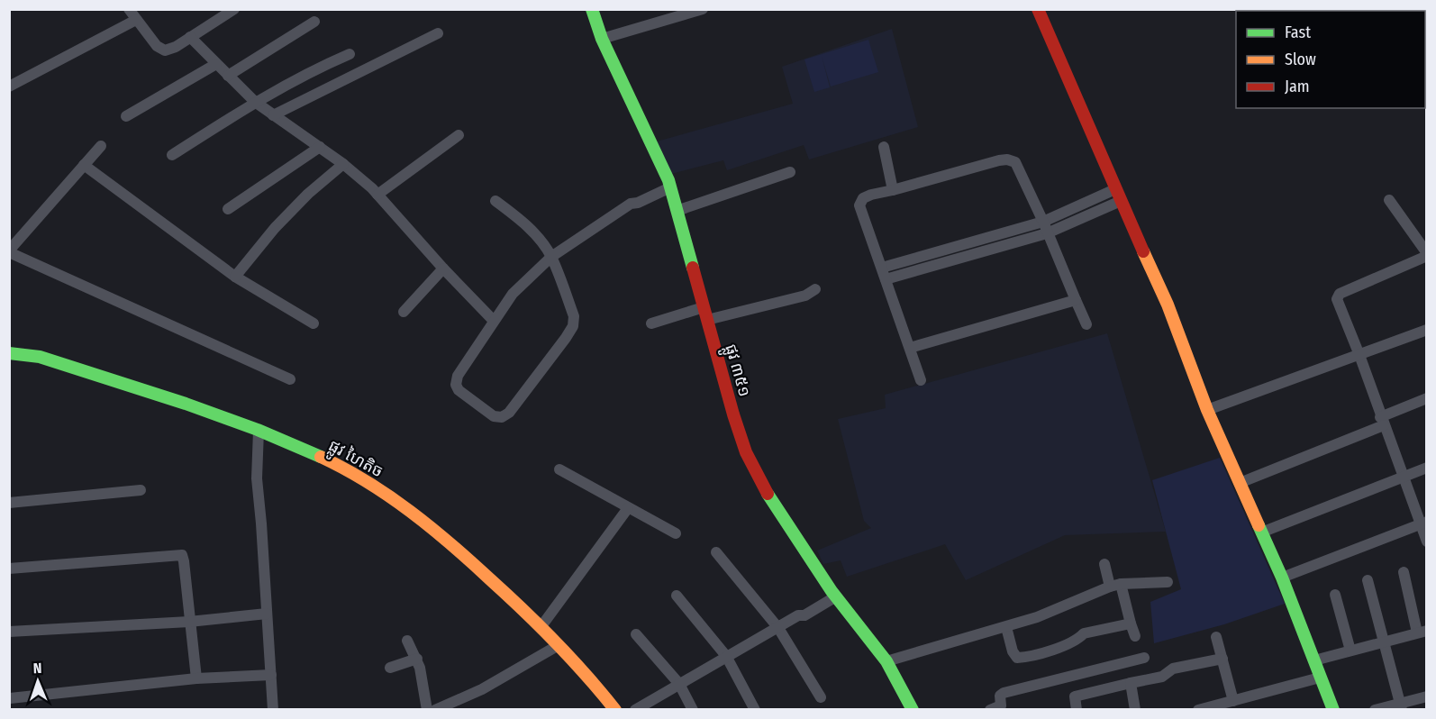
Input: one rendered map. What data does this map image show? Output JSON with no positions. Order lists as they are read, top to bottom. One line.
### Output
{"streets":{"street":["ផ្លូវ ៣៥១","ផ្លូវ ហៃតិច"]},"legend":["Fast","Slow","Jam"],"north":"top"}
